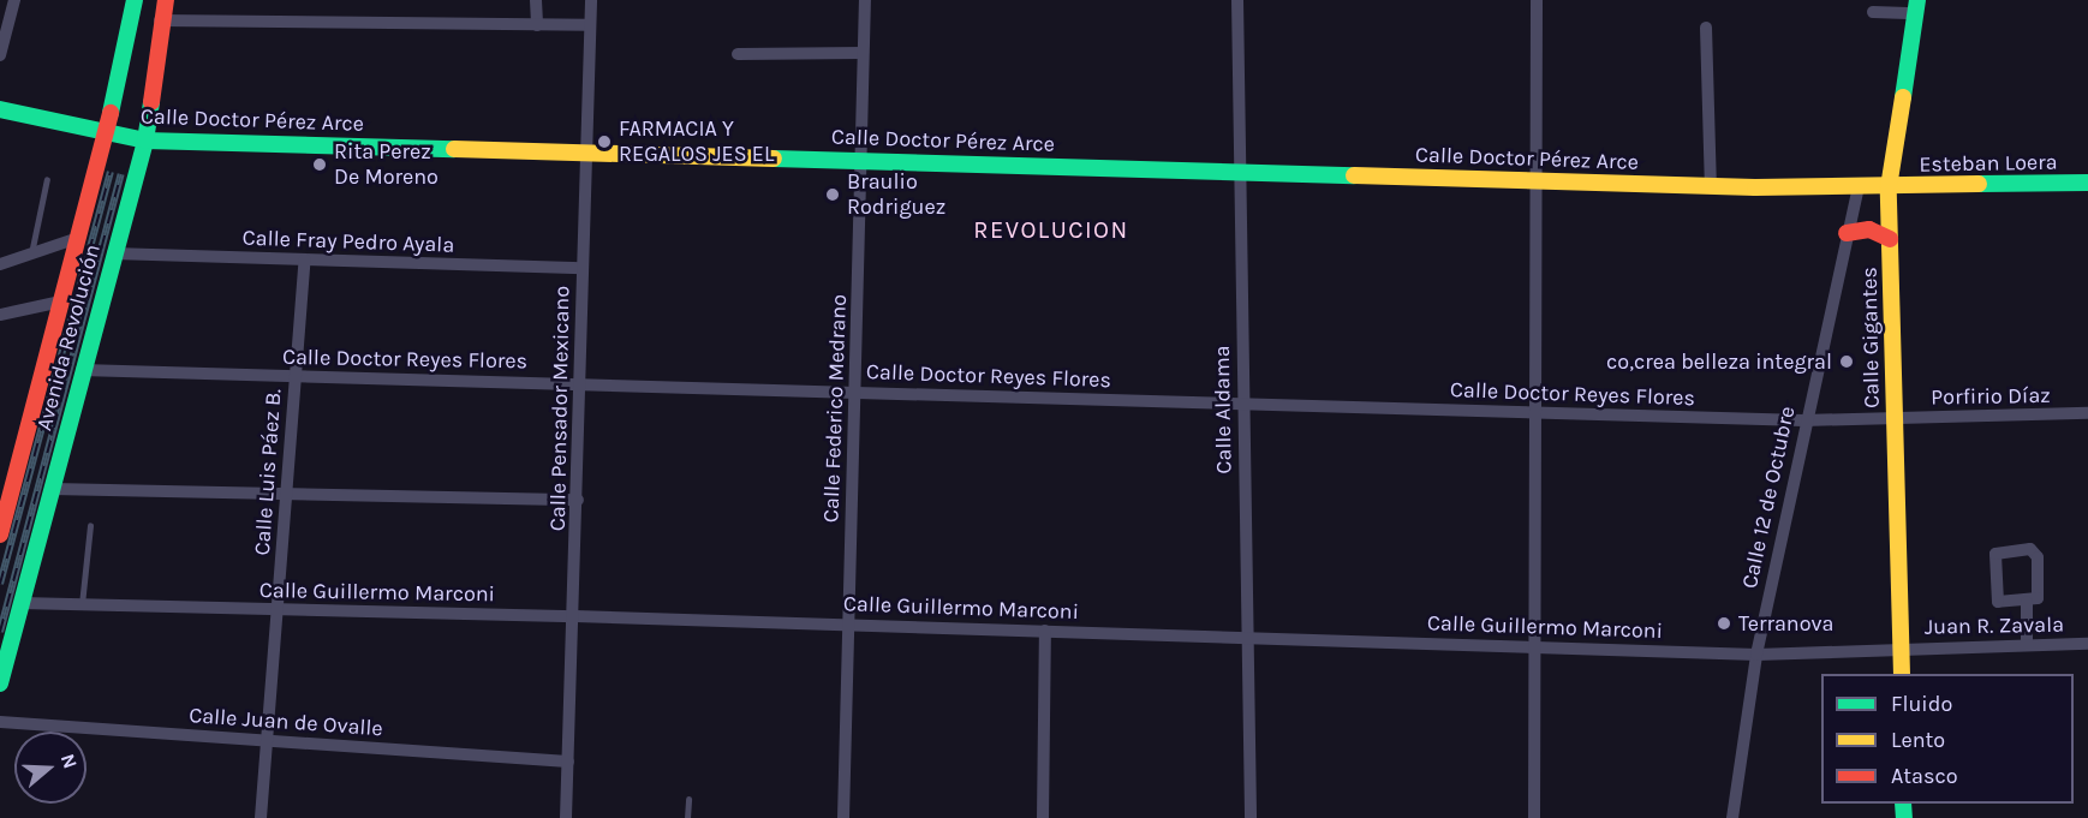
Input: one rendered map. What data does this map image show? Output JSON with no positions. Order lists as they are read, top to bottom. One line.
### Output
{"streets":{"street":["Calle Doctor Pérez Arce","Esteban Loera","Calle Fray Pedro Ayala","Avenida Revolución","Calle Gigantes","Calle Doctor Reyes Flores","Porfirio Díaz","Calle Pensador Mexicano","Calle Federico Medrano","Calle Aldama","Calle Luis Páez B.","Calle 12 de Octubre","Calle Guillermo Marconi","Juan R. Zavala","Calle Juan de Ovalle"]},"crossings":[["Calle Doctor Pérez Arce","Esteban Loera"],["Calle Doctor Pérez Arce","Avenida Revolución"],["Calle Doctor Pérez Arce","Calle Gigantes"],["Calle Doctor Pérez Arce","Calle Pensador Mexicano"],["Calle Doctor Pérez Arce","Calle Federico Medrano"],["Calle Doctor Pérez Arce","Calle Aldama"],["Calle Doctor Pérez Arce","Calle 12 de Octubre"],["Esteban Loera","Calle Gigantes"],["Calle Fray Pedro Ayala","Avenida Revolución"],["Calle Fray Pedro Ayala","Calle Pensador Mexicano"],["Calle Fray Pedro Ayala","Calle Luis Páez B."],["Avenida Revolución","Calle Doctor Reyes Flores"],["Avenida Revolución","Calle Guillermo Marconi"],["Calle Gigantes","Calle Doctor Reyes Flores"],["Calle Gigantes","Porfirio Díaz"],["Calle Gigantes","Calle Guillermo Marconi"],["Calle Gigantes","Juan R. Zavala"],["Calle Doctor Reyes Flores","Porfirio Díaz"],["Calle Doctor Reyes Flores","Calle Pensador Mexicano"],["Calle Doctor Reyes Flores","Calle Federico Medrano"],["Calle Doctor Reyes Flores","Calle Aldama"],["Calle Doctor Reyes Flores","Calle Luis Páez B."],["Calle Doctor Reyes Flores","Calle 12 de Octubre"],["Calle Pensador Mexicano","Calle Guillermo Marconi"],["Calle Pensador Mexicano","Calle Juan de Ovalle"],["Calle Federico Medrano","Calle Guillermo Marconi"],["Calle Aldama","Calle Guillermo Marconi"],["Calle Luis Páez B.","Calle Guillermo Marconi"],["Calle Luis Páez B.","Calle Juan de Ovalle"],["Calle 12 de Octubre","Calle Guillermo Marconi"],["Calle Guillermo Marconi","Juan R. Zavala"]],"districts":["REVOLUCION"],"places":["FARMACIA Y REGALOS JES EL","Rita Perez De Moreno","Braulio Rodriguez","co,crea belleza integral","Terranova"],"legend":["Fluido","Lento","Atasco"],"north":"right"}
